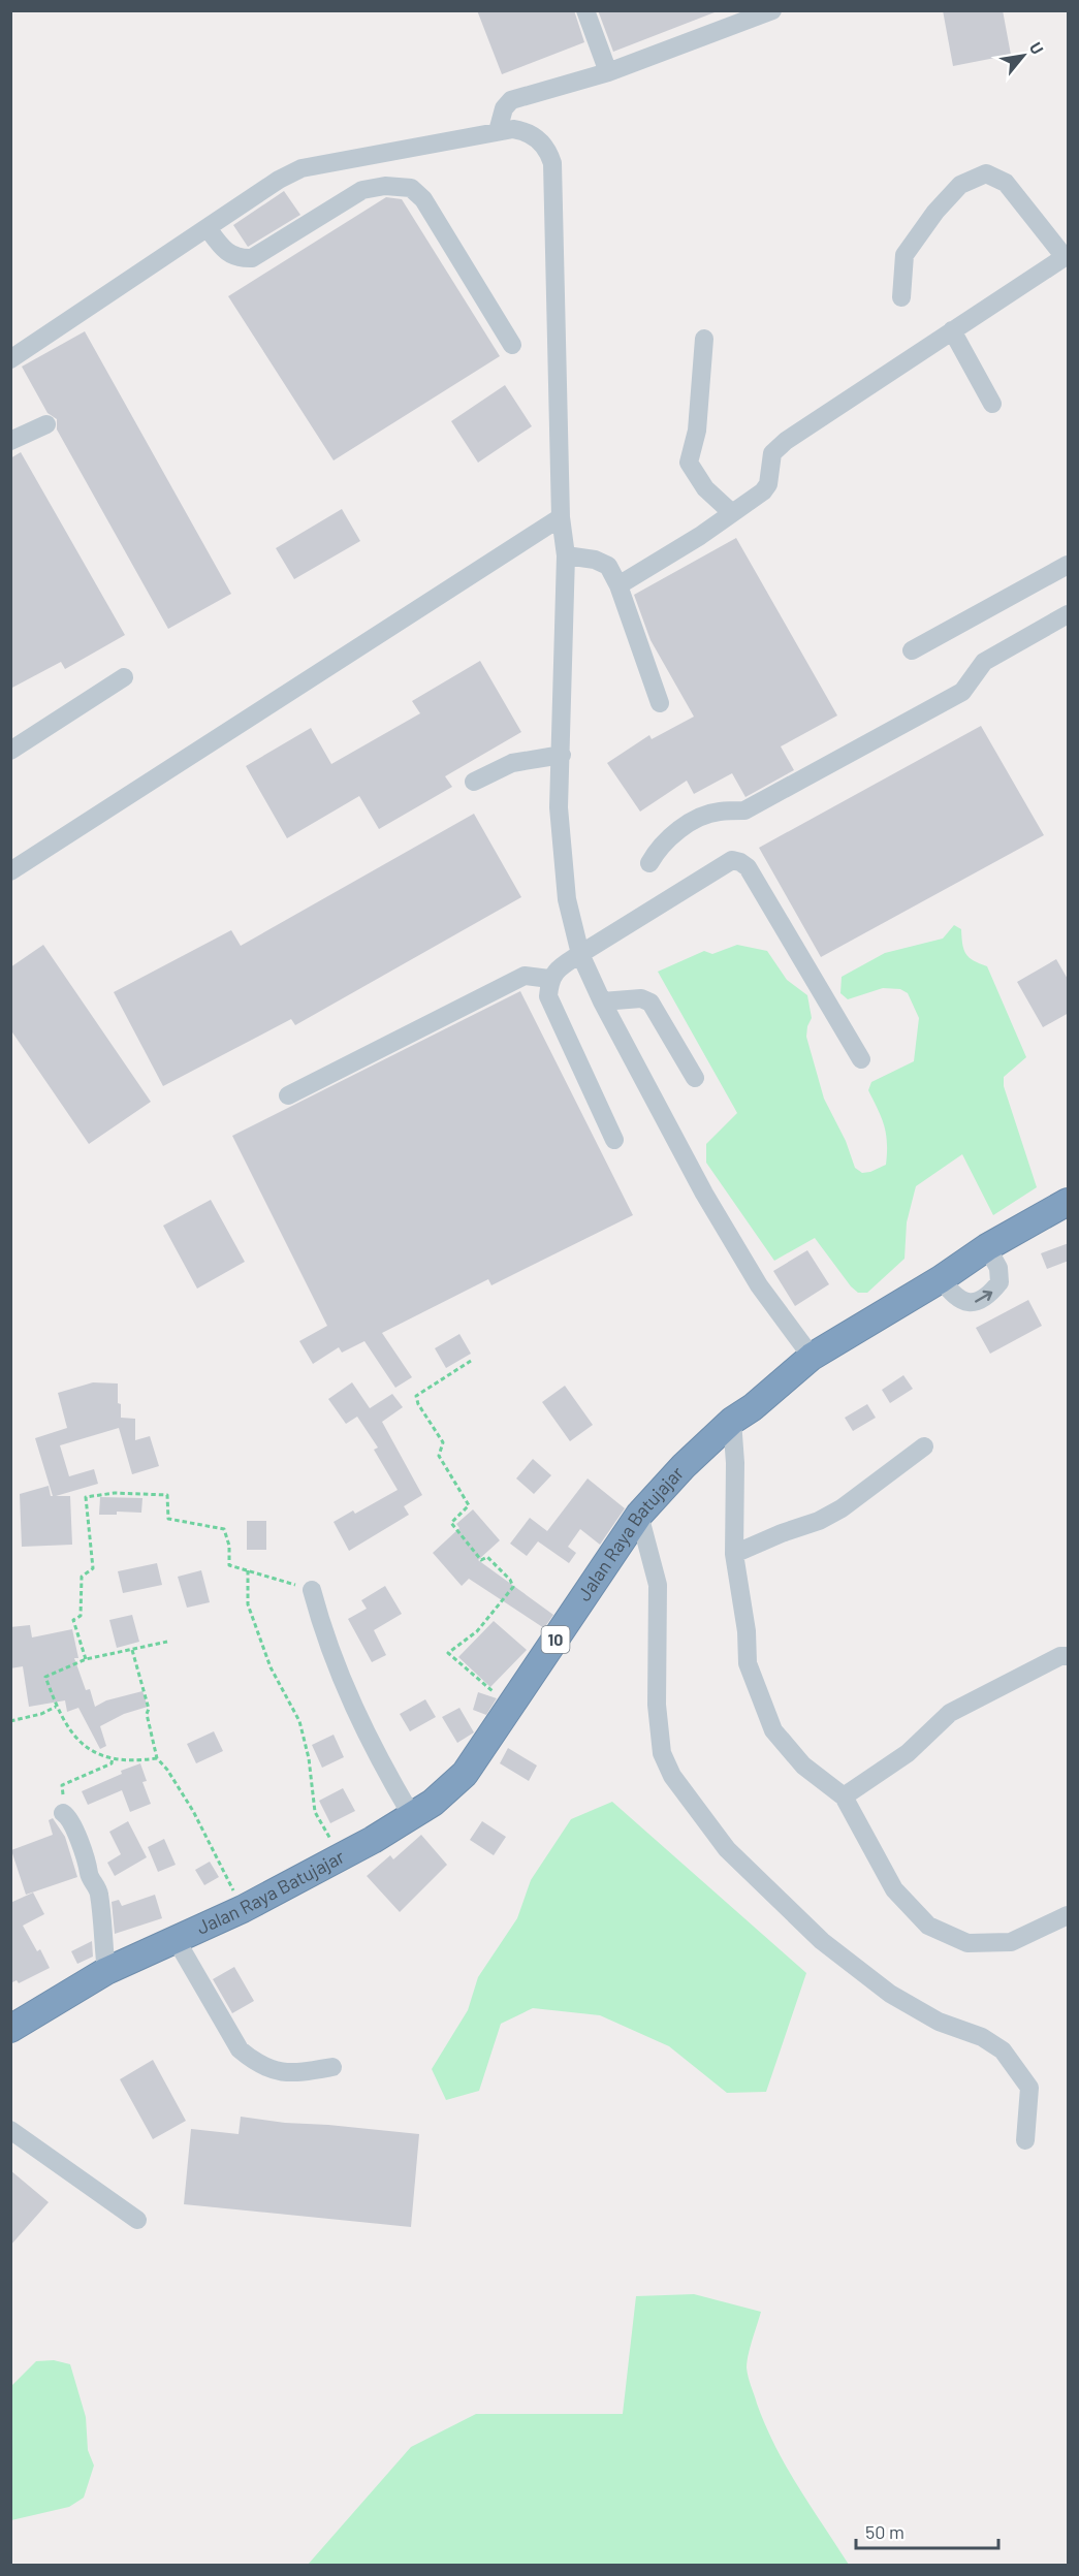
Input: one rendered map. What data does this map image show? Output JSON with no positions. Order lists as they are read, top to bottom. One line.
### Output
{"streets":{"highway":["Jalan Raya Batujajar","10"]},"scale_bar":"50 m","north":"top right"}
